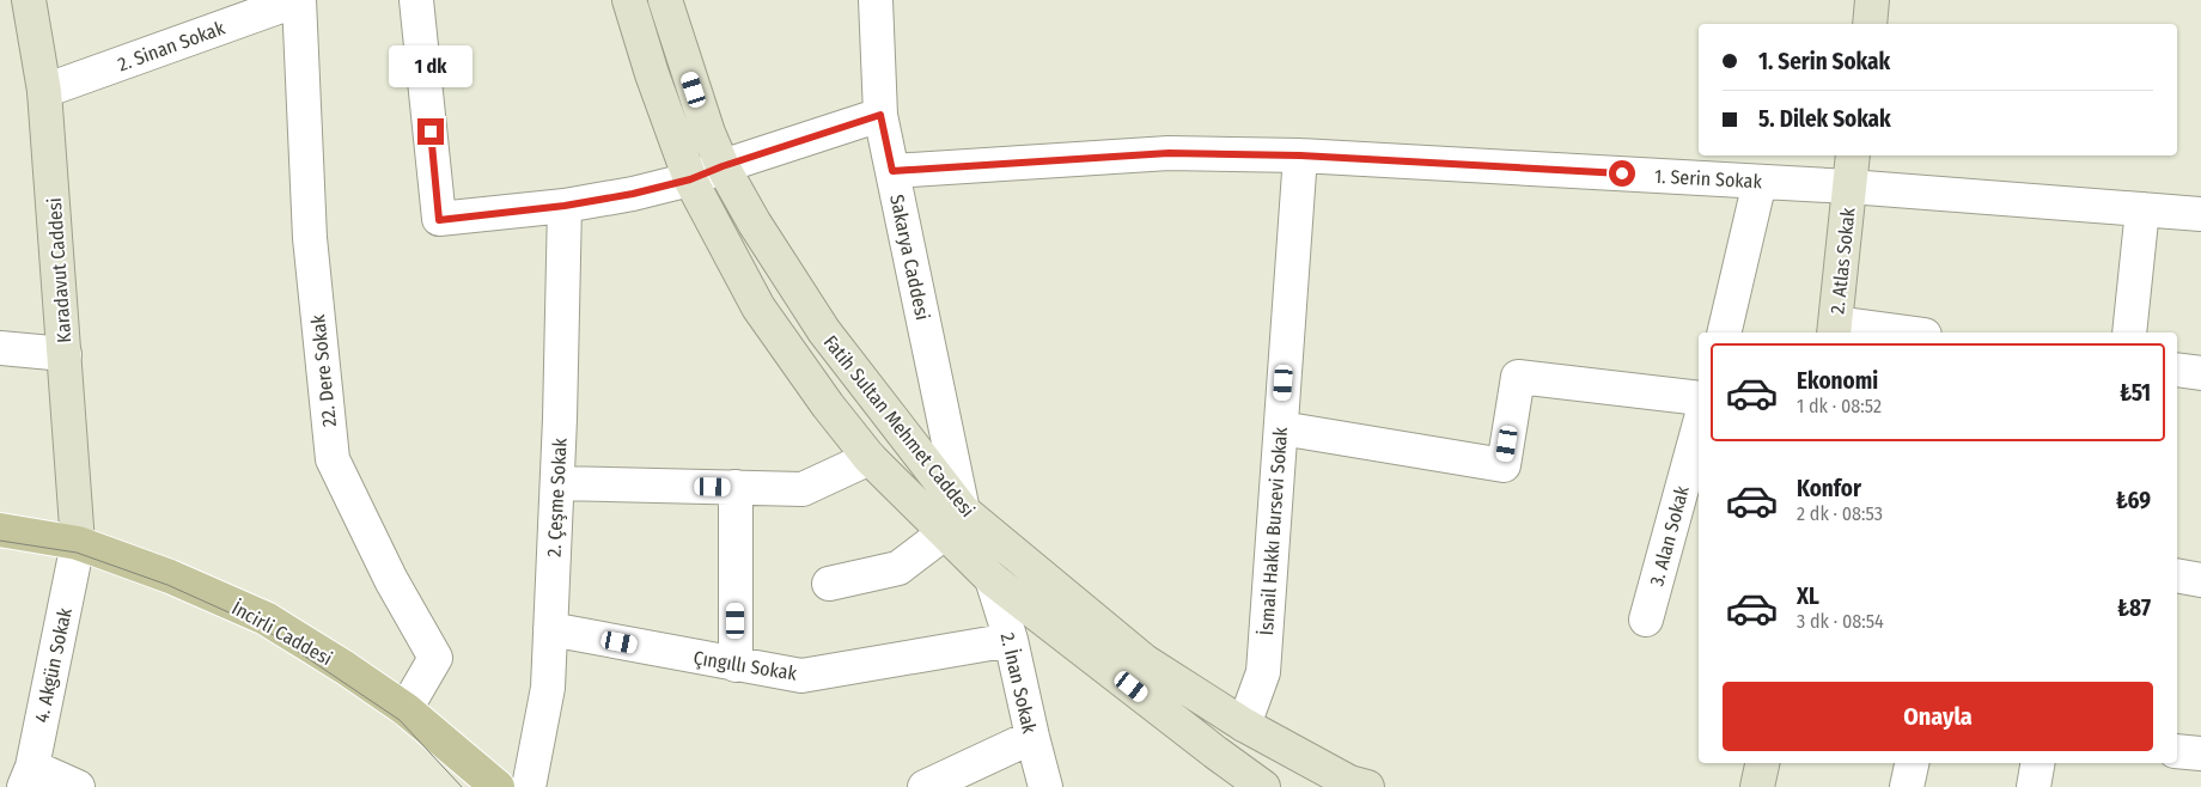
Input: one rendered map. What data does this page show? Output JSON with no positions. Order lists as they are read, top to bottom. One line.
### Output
{"streets":{"main road":["2. Atlas Sokak","Karadavut Caddesi","Fatih Sultan Mehmet Caddesi","İncirli Caddesi"],"street":["2. Sinan Sokak","1. Serin Sokak","Sakarya Caddesi","22. Dere Sokak","2. Çeşme Sokak","İsmail Hakkı Bursevi Sokak","3. Alan Sokak","4. Akgün Sokak","Çıngıllı Sokak","2. İnan Sokak"]},"crossings":[["2. Sinan Sokak","Karadavut Caddesi"],["2. Sinan Sokak","22. Dere Sokak"],["1. Serin Sokak","Sakarya Caddesi"],["1. Serin Sokak","2. Atlas Sokak"],["1. Serin Sokak","İsmail Hakkı Bursevi Sokak"],["Sakarya Caddesi","Fatih Sultan Mehmet Caddesi"],["Karadavut Caddesi","İncirli Caddesi"],["Karadavut Caddesi","4. Akgün Sokak"],["22. Dere Sokak","İncirli Caddesi"],["Fatih Sultan Mehmet Caddesi","İsmail Hakkı Bursevi Sokak"],["Fatih Sultan Mehmet Caddesi","2. İnan Sokak"],["2. Çeşme Sokak","Çıngıllı Sokak"],["İncirli Caddesi","4. Akgün Sokak"],["Çıngıllı Sokak","2. İnan Sokak"]],"page":{"banner":["1. Serin Sokak","5. Dilek Sokak"],"bubble":"1 dk","list":[{"name":"Ekonomi","note":"1 dk · 08:52","value":"₺51"},{"name":"Konfor","note":"2 dk · 08:53","value":"₺69"},{"name":"XL","note":"3 dk · 08:54","value":"₺87"}],"buttons":"Onayla"}}
